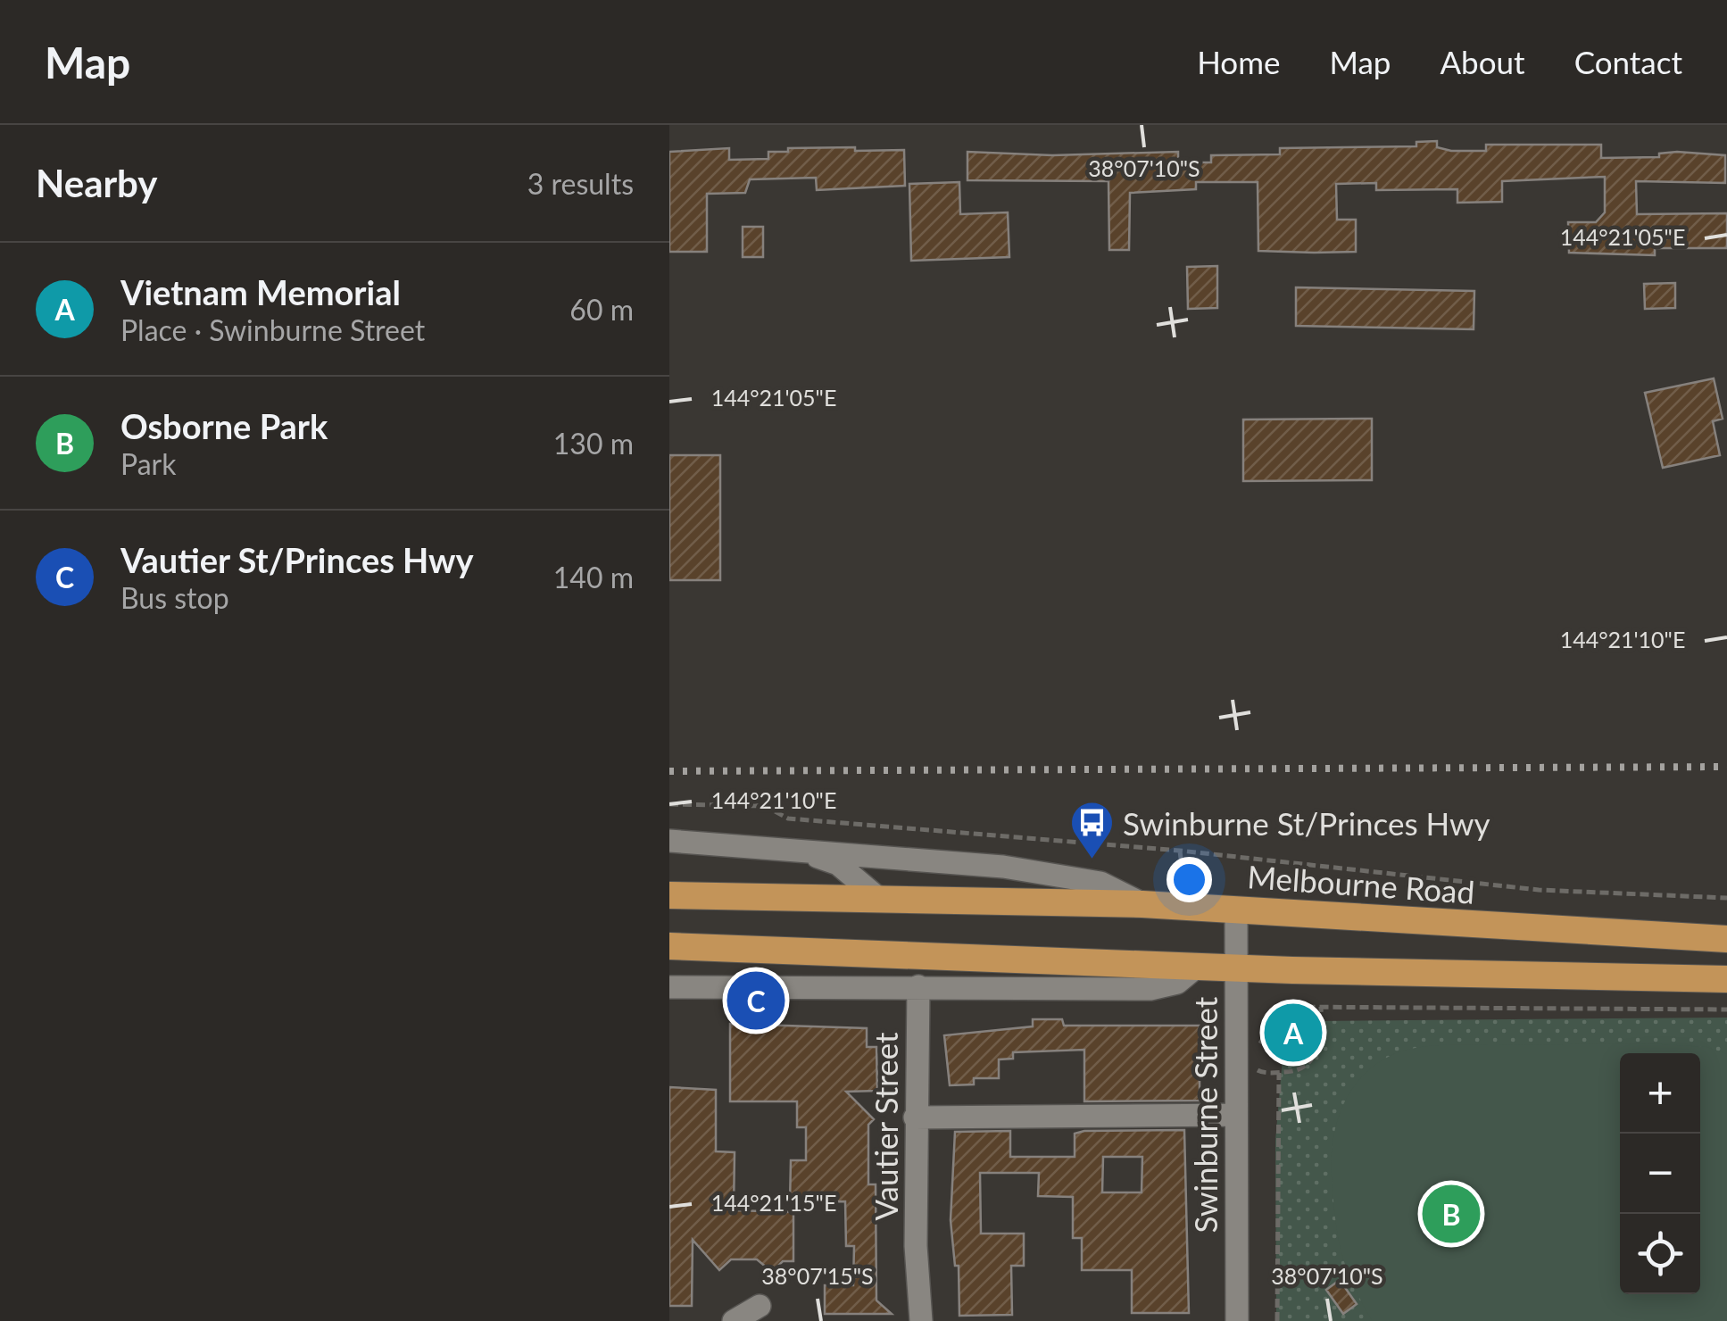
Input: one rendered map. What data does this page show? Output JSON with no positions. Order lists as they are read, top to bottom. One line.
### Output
{"streets":{"highway":["Melbourne Road"],"street":["Swinburne Street","Vautier Street"]},"crossings":[["Melbourne Road","Swinburne Street"]],"places":{"bus stop":["Swinburne St/Princes Hwy"]},"page":{"header":"Map","nav":["Home","Map","About","Contact"],"heading":["Nearby","3 results"],"list":[{"mark":"A","name":"Vietnam Memorial","note":"Place · Swinburne Street","value":"60 m"},{"mark":"B","name":"Osborne Park","note":"Park","value":"130 m"},{"mark":"C","name":"Vautier St/Princes Hwy","note":"Bus stop","value":"140 m"}],"pins":["C","A","B"],"map_buttons":["+","−"]},"coordinates":["38°07'10\"S","144°21'05\"E","144°21'10\"E","144°21'15\"E","38°07'15\"S"]}
